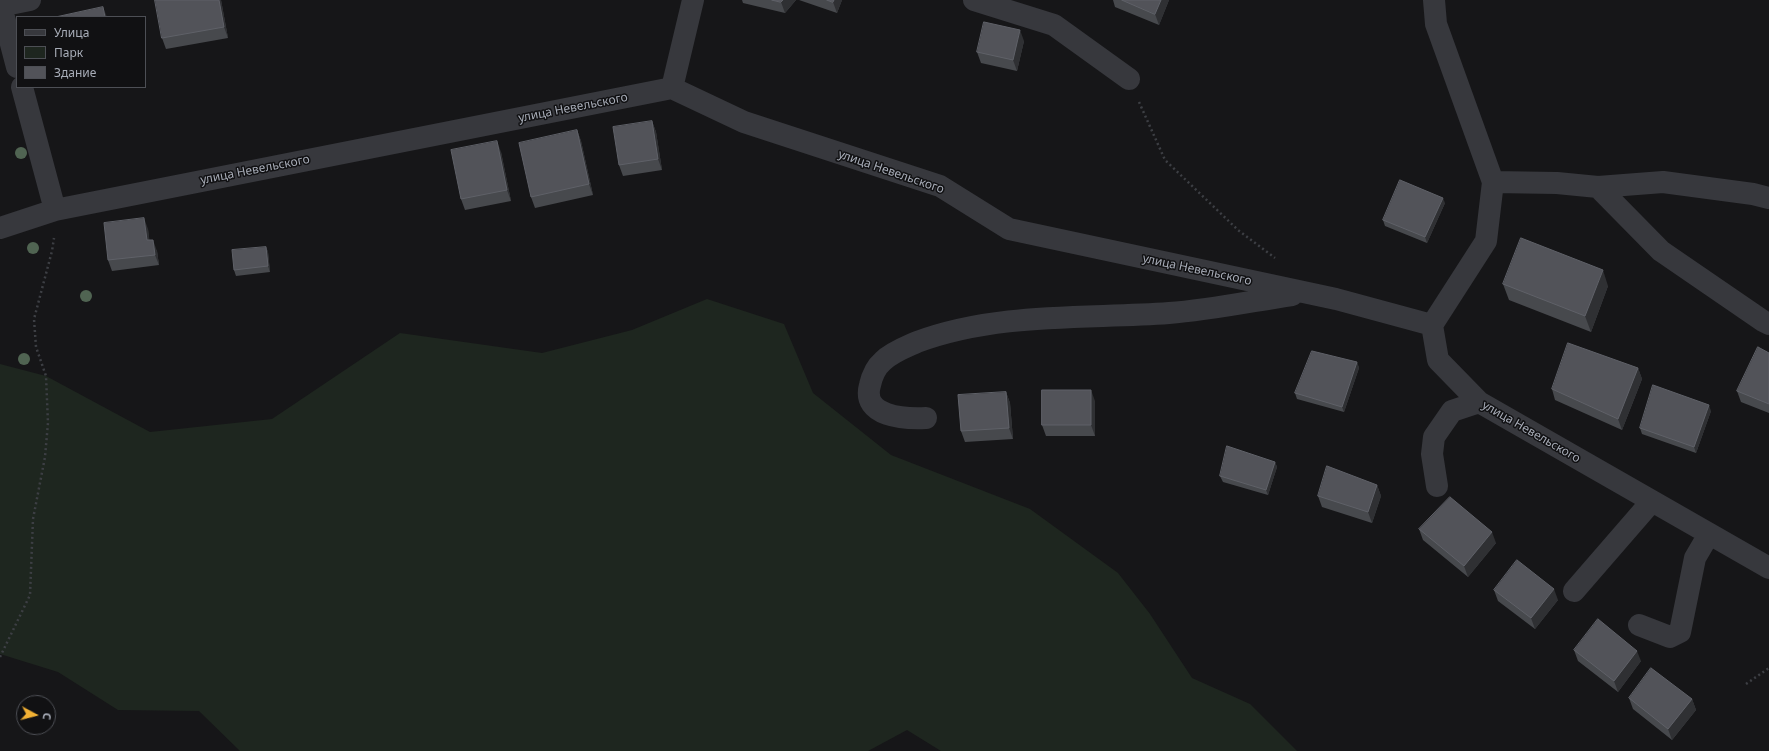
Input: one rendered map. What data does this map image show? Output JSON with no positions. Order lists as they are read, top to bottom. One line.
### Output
{"streets":{"street":["улица Невельского"]},"legend":["Улица","Парк","Здание"],"north":"right"}
